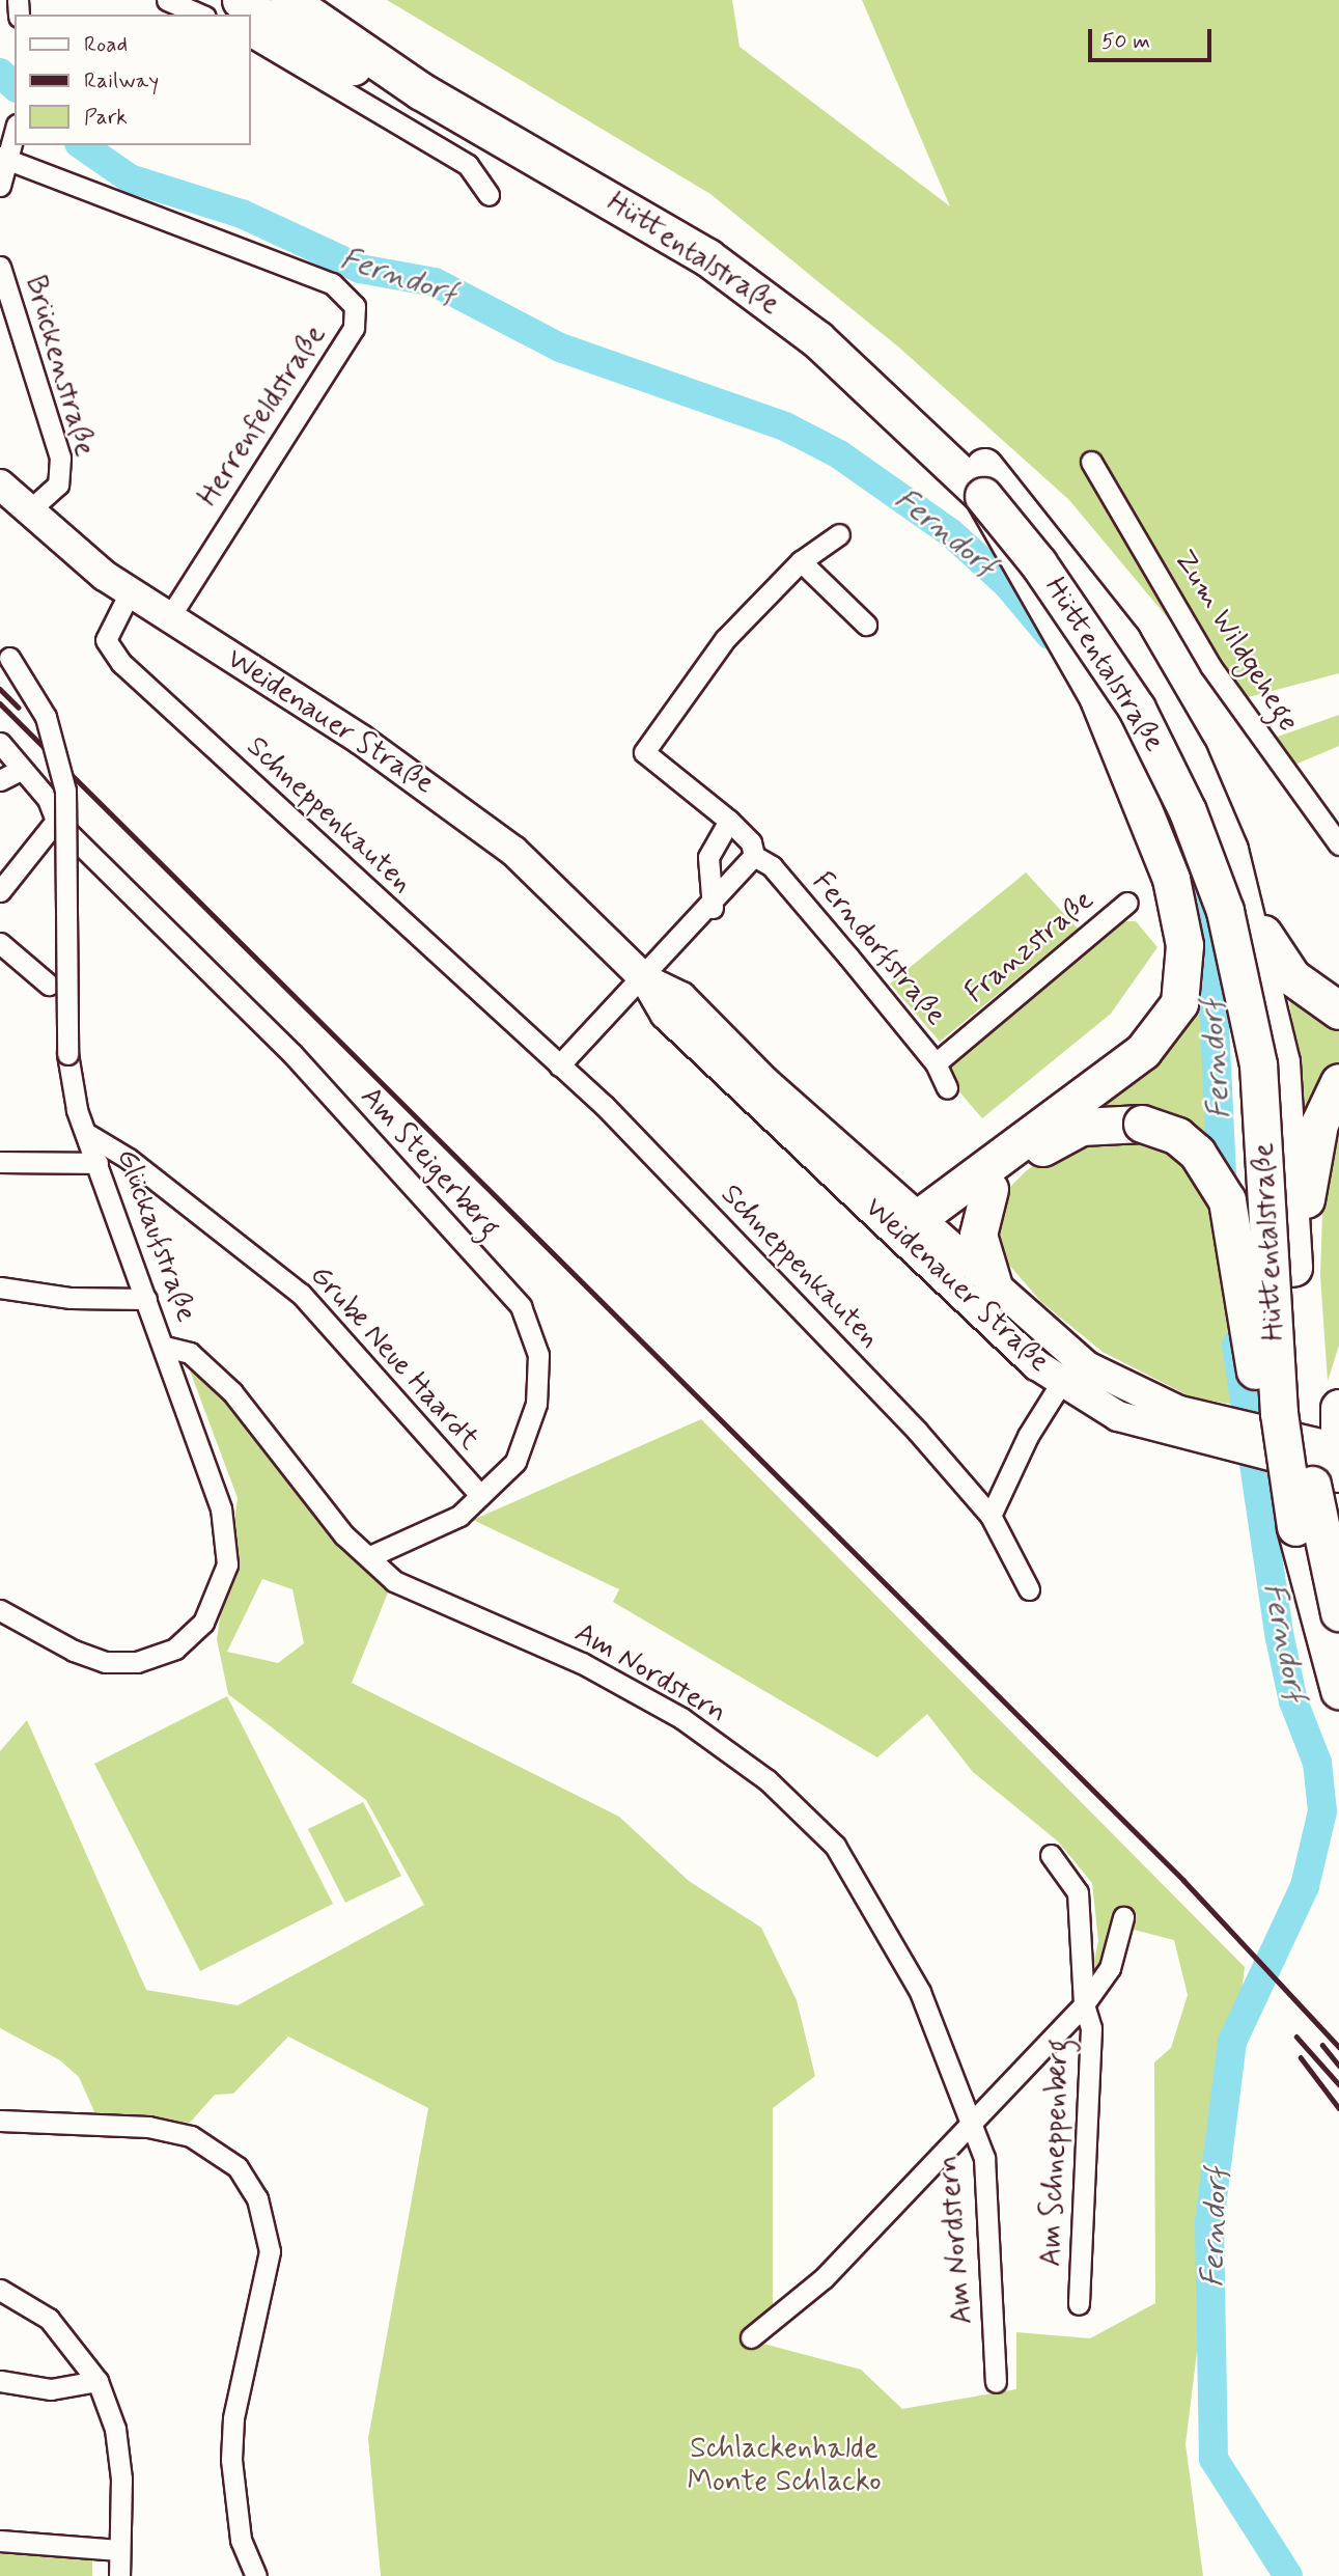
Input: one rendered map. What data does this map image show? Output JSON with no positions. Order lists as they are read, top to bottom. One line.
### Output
{"streets":{"highway":["Hüttentalstraße"],"main road":["Weidenauer Straße"],"street":["Brückenstraße","Herrenfeldstraße","Zum Wildgehege","Schneppenkauten","Franzstraße","Ferndorfstraße","Am Steigerberg","Glückaufstraße","Grube Neue Haardt","Am Nordstern","Am Schneppenberg"]},"crossings":[["Brückenstraße","Weidenauer Straße"],["Herrenfeldstraße","Weidenauer Straße"],["Weidenauer Straße","Schneppenkauten"],["Franzstraße","Ferndorfstraße"],["Am Steigerberg","Grube Neue Haardt"],["Am Steigerberg","Am Nordstern"],["Glückaufstraße","Grube Neue Haardt"],["Glückaufstraße","Am Nordstern"],["Am Nordstern","Am Schneppenberg"]],"water":["Ferndorf"],"parks":["Schlackenhalde Monte Schlacko"],"legend":["Road","Railway","Park"],"scale_bar":"50 m"}
